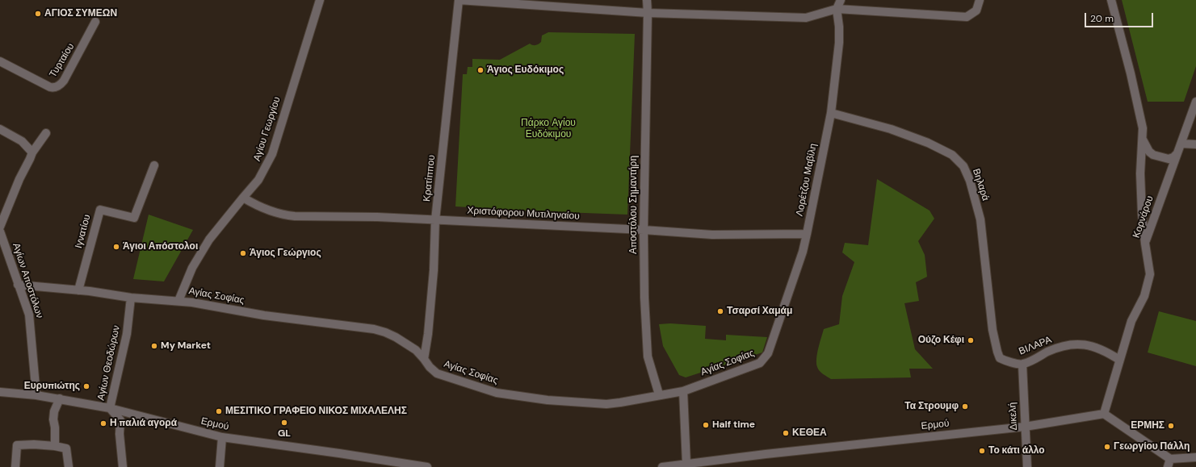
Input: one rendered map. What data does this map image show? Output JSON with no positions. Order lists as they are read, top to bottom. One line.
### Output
{"streets":{"street":["Τυρταίου","Αγίου Γεωργίου","Κρατίππου","Λορέτζου Μαβίλη","Βηλαρά","Αποστόλου Σημαντήρη","Χριστόφορου Μυτιληναίου","Κορνάρου","Ιγνατίου","Αγίων Αποστόλων","Αγίας Σοφίας","ΒΙΛΑΡΑ","Αγίων Θεοδώρων","Δικελή","Ερμού"]},"crossings":[["Αγίου Γεωργίου","Χριστόφορου Μυτιληναίου"],["Αγίου Γεωργίου","Αγίας Σοφίας"],["Κρατίππου","Χριστόφορου Μυτιληναίου"],["Κρατίππου","Αγίας Σοφίας"],["Λορέτζου Μαβίλη","Βηλαρά"],["Λορέτζου Μαβίλη","Χριστόφορου Μυτιληναίου"],["Λορέτζου Μαβίλη","Αγίας Σοφίας"],["Βηλαρά","ΒΙΛΑΡΑ"],["Αποστόλου Σημαντήρη","Χριστόφορου Μυτιληναίου"],["Αποστόλου Σημαντήρη","Αγίας Σοφίας"],["Κορνάρου","ΒΙΛΑΡΑ"],["Κορνάρου","Ερμού"],["Αγίων Αποστόλων","Ερμού"],["ΒΙΛΑΡΑ","Δικελή"],["Αγίων Θεοδώρων","Ερμού"],["Δικελή","Ερμού"]],"parks":["Πάρκο Αγίου Ευδόκιμου"],"places":["ΑΓΙΟΣ ΣΥΜΕΩΝ","Άγιος Ευδόκιμος","Άγιοι Απόστολοι","Άγιος Γεώργιος","Τσαρσί Χαμάμ","Ούζο Κέφι","My Market","Ευρυπιώτης","Τα Στρουμφ","ΜΕΣΙΤΙΚΟ ΓΡΑΦΕΙΟ ΝΙΚΟΣ ΜΙΧΑΛΕΛΗΣ","GL","Η παλιά αγορά","Half time","ΕΡΜΗΣ","ΚΕΘΕΑ","Γεωργίου Πάλλη","Το κάτι άλλο"],"scale_bar":"20 m"}
